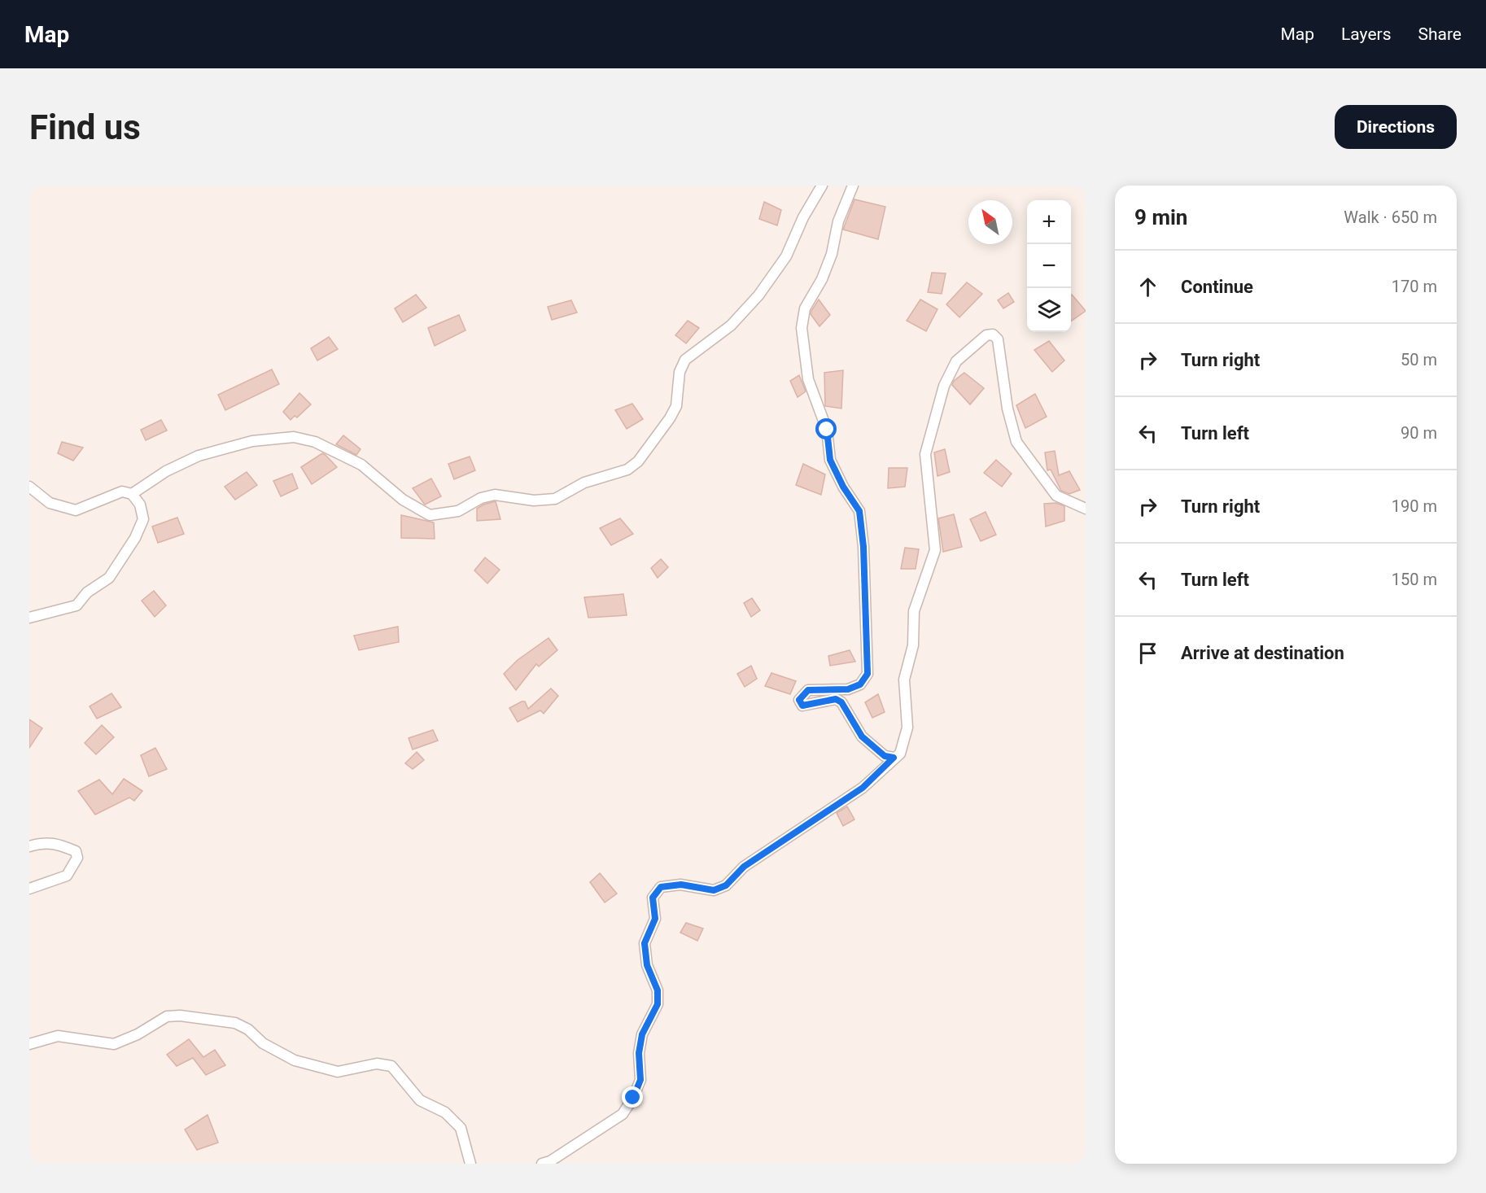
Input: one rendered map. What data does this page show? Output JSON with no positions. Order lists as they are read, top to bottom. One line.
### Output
{"north":"top left","page":{"header":"Map","nav":["Map","Layers","Share"],"buttons":"Directions","title":"Find us","heading":["9 min","Walk · 650 m"],"map_buttons":["+","−"],"list":[["Continue","170 m"],["Turn right","50 m"],["Turn left","90 m"],["Turn right","190 m"],["Turn left","150 m"],"Arrive at destination"]}}
